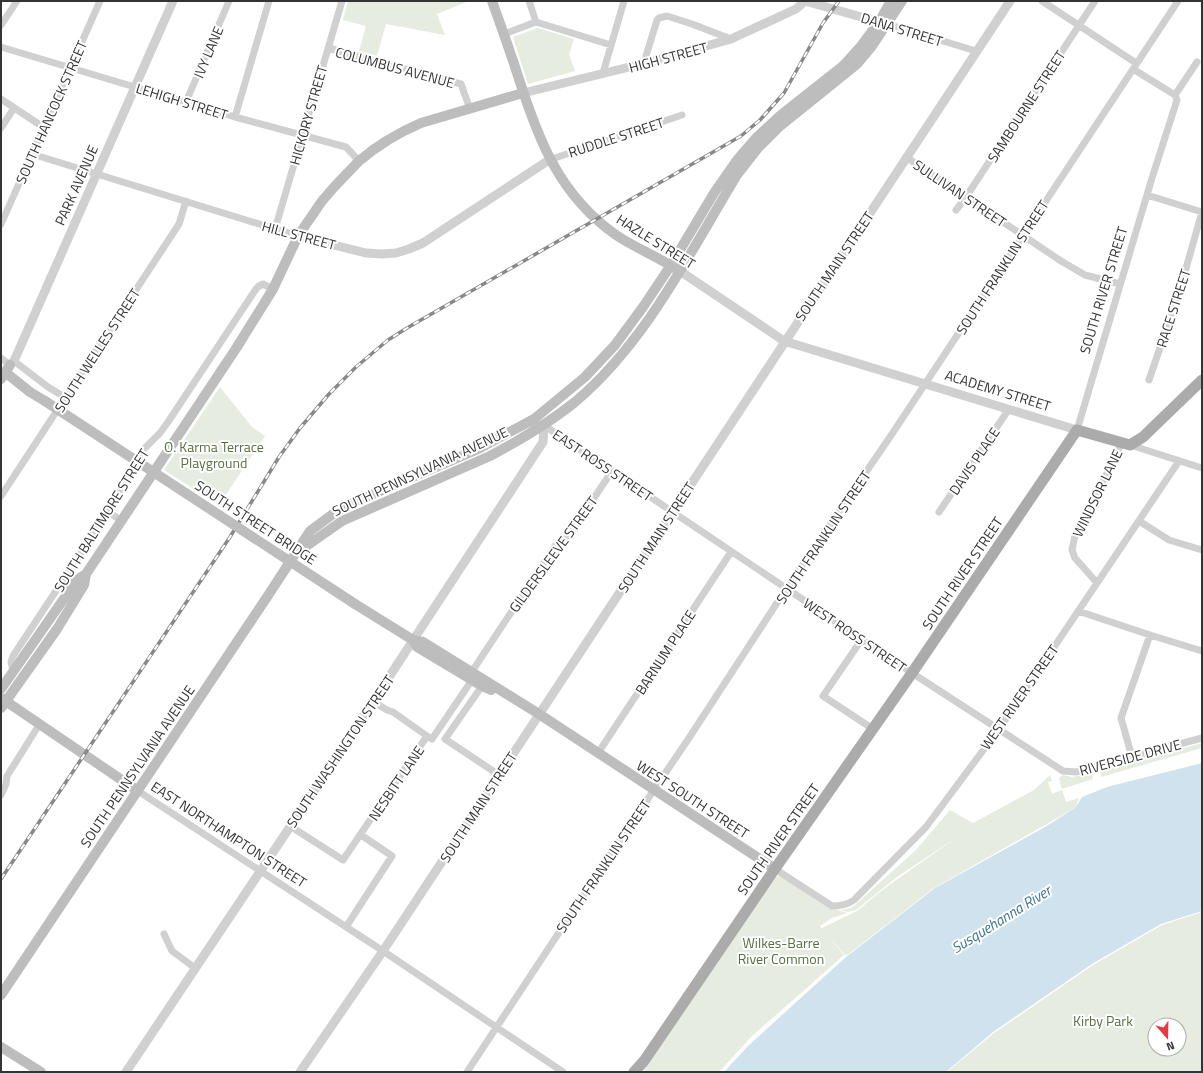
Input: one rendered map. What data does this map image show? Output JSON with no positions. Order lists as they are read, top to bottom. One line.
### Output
{"streets":{"main road":["HAZLE STREET","SOUTH RIVER STREET","ACADEMY STREET","SOUTH PENNSYLVANIA AVENUE","SOUTH STREET BRIDGE","WEST SOUTH STREET","EAST NORTHAMPTON STREET"],"street":["DANA STREET","IVY LANE","HIGH STREET","COLUMBUS AVENUE","LEHIGH STREET","SAMBOURNE STREET","SOUTH HANCOCK STREET","HICKORY STREET","RUDDLE STREET","PARK AVENUE","SULLIVAN STREET","HILL STREET","SOUTH MAIN STREET","SOUTH FRANKLIN STREET","RACE STREET","SOUTH WELLES STREET","DAVIS PLACE","EAST ROSS STREET","WINDSOR LANE","SOUTH BALTIMORE STREET","GILDERSLEEVE STREET","WEST ROSS STREET","BARNUM PLACE","WEST RIVER STREET","SOUTH WASHINGTON STREET","RIVERSIDE DRIVE","NESBITT LANE"]},"crossings":[["DANA STREET","HIGH STREET"],["DANA STREET","SOUTH MAIN STREET"],["DANA STREET","SOUTH PENNSYLVANIA AVENUE"],["IVY LANE","LEHIGH STREET"],["HIGH STREET","HAZLE STREET"],["COLUMBUS AVENUE","HICKORY STREET"],["LEHIGH STREET","SOUTH HANCOCK STREET"],["LEHIGH STREET","HICKORY STREET"],["LEHIGH STREET","PARK AVENUE"],["SAMBOURNE STREET","SULLIVAN STREET"],["SOUTH HANCOCK STREET","HILL STREET"],["HICKORY STREET","HILL STREET"],["RUDDLE STREET","HILL STREET"],["RUDDLE STREET","HAZLE STREET"],["PARK AVENUE","HILL STREET"],["PARK AVENUE","SOUTH STREET BRIDGE"],["SULLIVAN STREET","SOUTH MAIN STREET"],["SULLIVAN STREET","SOUTH FRANKLIN STREET"],["SULLIVAN STREET","SOUTH RIVER STREET"],["HILL STREET","HAZLE STREET"],["HILL STREET","SOUTH WELLES STREET"],["HAZLE STREET","SOUTH MAIN STREET"],["HAZLE STREET","ACADEMY STREET"],["HAZLE STREET","SOUTH PENNSYLVANIA AVENUE"],["SOUTH MAIN STREET","ACADEMY STREET"],["SOUTH MAIN STREET","EAST ROSS STREET"],["SOUTH MAIN STREET","WEST ROSS STREET"],["SOUTH MAIN STREET","WEST SOUTH STREET"],["SOUTH MAIN STREET","EAST NORTHAMPTON STREET"],["SOUTH FRANKLIN STREET","ACADEMY STREET"],["SOUTH FRANKLIN STREET","WEST ROSS STREET"],["SOUTH FRANKLIN STREET","WEST SOUTH STREET"],["SOUTH FRANKLIN STREET","EAST NORTHAMPTON STREET"],["SOUTH RIVER STREET","ACADEMY STREET"],["SOUTH RIVER STREET","WEST ROSS STREET"],["SOUTH RIVER STREET","WEST SOUTH STREET"],["ACADEMY STREET","DAVIS PLACE"],["ACADEMY STREET","WINDSOR LANE"],["ACADEMY STREET","WEST RIVER STREET"],["EAST ROSS STREET","SOUTH PENNSYLVANIA AVENUE"],["EAST ROSS STREET","GILDERSLEEVE STREET"],["EAST ROSS STREET","WEST ROSS STREET"],["EAST ROSS STREET","SOUTH WASHINGTON STREET"],["SOUTH PENNSYLVANIA AVENUE","SOUTH WASHINGTON STREET"],["SOUTH PENNSYLVANIA AVENUE","EAST NORTHAMPTON STREET"],["WINDSOR LANE","WEST RIVER STREET"],["SOUTH STREET BRIDGE","GILDERSLEEVE STREET"],["SOUTH STREET BRIDGE","SOUTH WASHINGTON STREET"],["SOUTH STREET BRIDGE","NESBITT LANE"],["GILDERSLEEVE STREET","NESBITT LANE"],["WEST ROSS STREET","BARNUM PLACE"],["WEST ROSS STREET","WEST RIVER STREET"],["WEST ROSS STREET","RIVERSIDE DRIVE"],["BARNUM PLACE","WEST SOUTH STREET"],["WEST RIVER STREET","RIVERSIDE DRIVE"],["WEST RIVER STREET","WEST SOUTH STREET"],["SOUTH WASHINGTON STREET","NESBITT LANE"],["SOUTH WASHINGTON STREET","EAST NORTHAMPTON STREET"]],"water":["Susquehanna River"],"parks":["O. Karma Terrace Playground","Wilkes-Barre River Common","Kirby Park"],"north":"bottom"}
